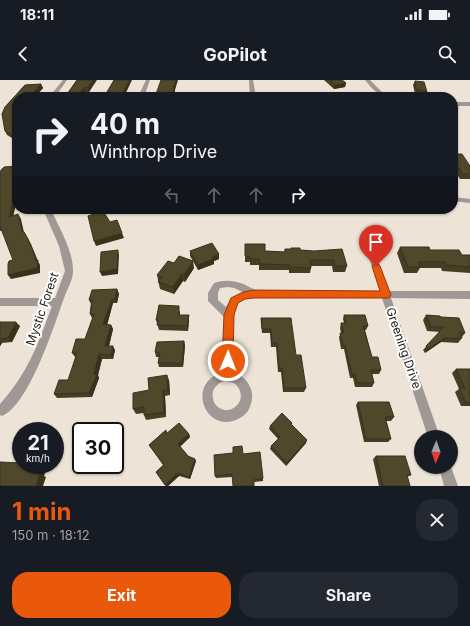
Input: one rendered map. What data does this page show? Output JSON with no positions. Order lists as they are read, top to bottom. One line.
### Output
{"streets":{"street":["Mystic Forest","Greening Drive"]},"north":"bottom","page":{"status":"18:11","header":"GoPilot","turn":["40 m","Winthrop Drive"],"speed":"21 km/h","limit":"30","heading":["1 min","150 m · 18:12"],"buttons":["Exit","Share"]}}
